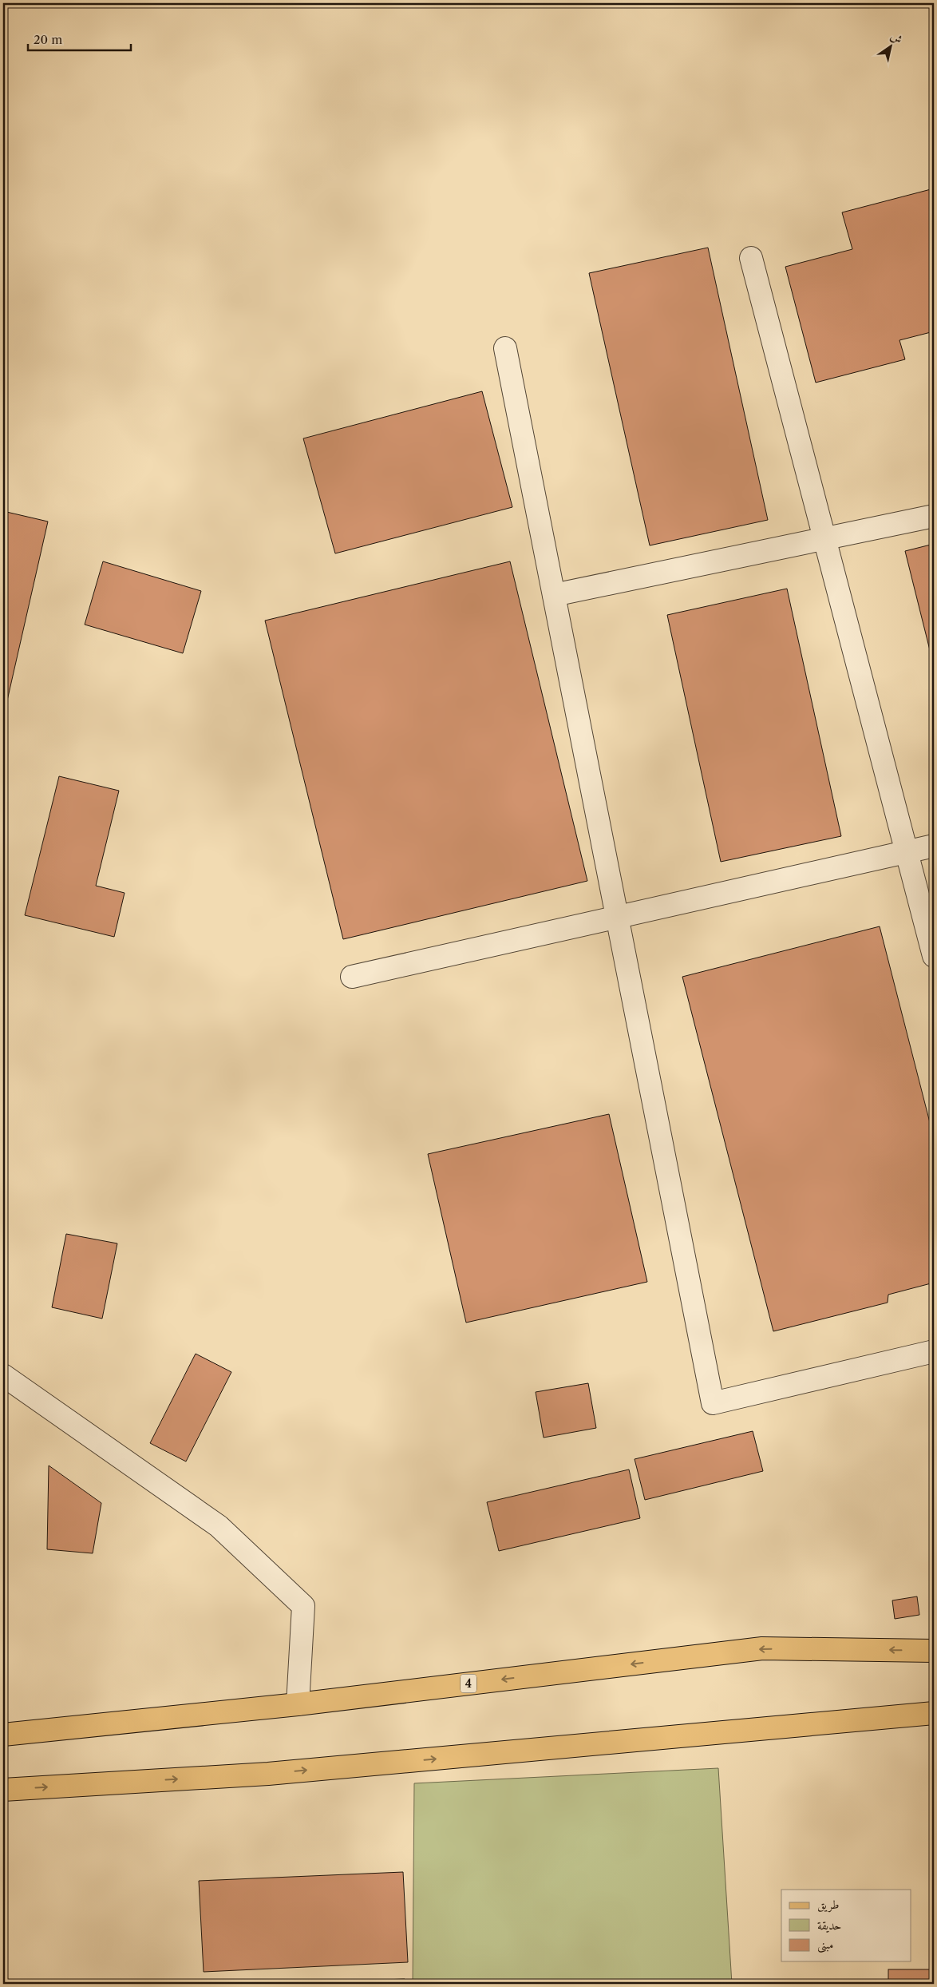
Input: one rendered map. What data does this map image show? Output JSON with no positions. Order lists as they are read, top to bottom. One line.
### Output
{"streets":{"main road":["4"]},"legend":["طريق","حديقة","مبنى"],"scale_bar":"20 m","north":"top right"}
